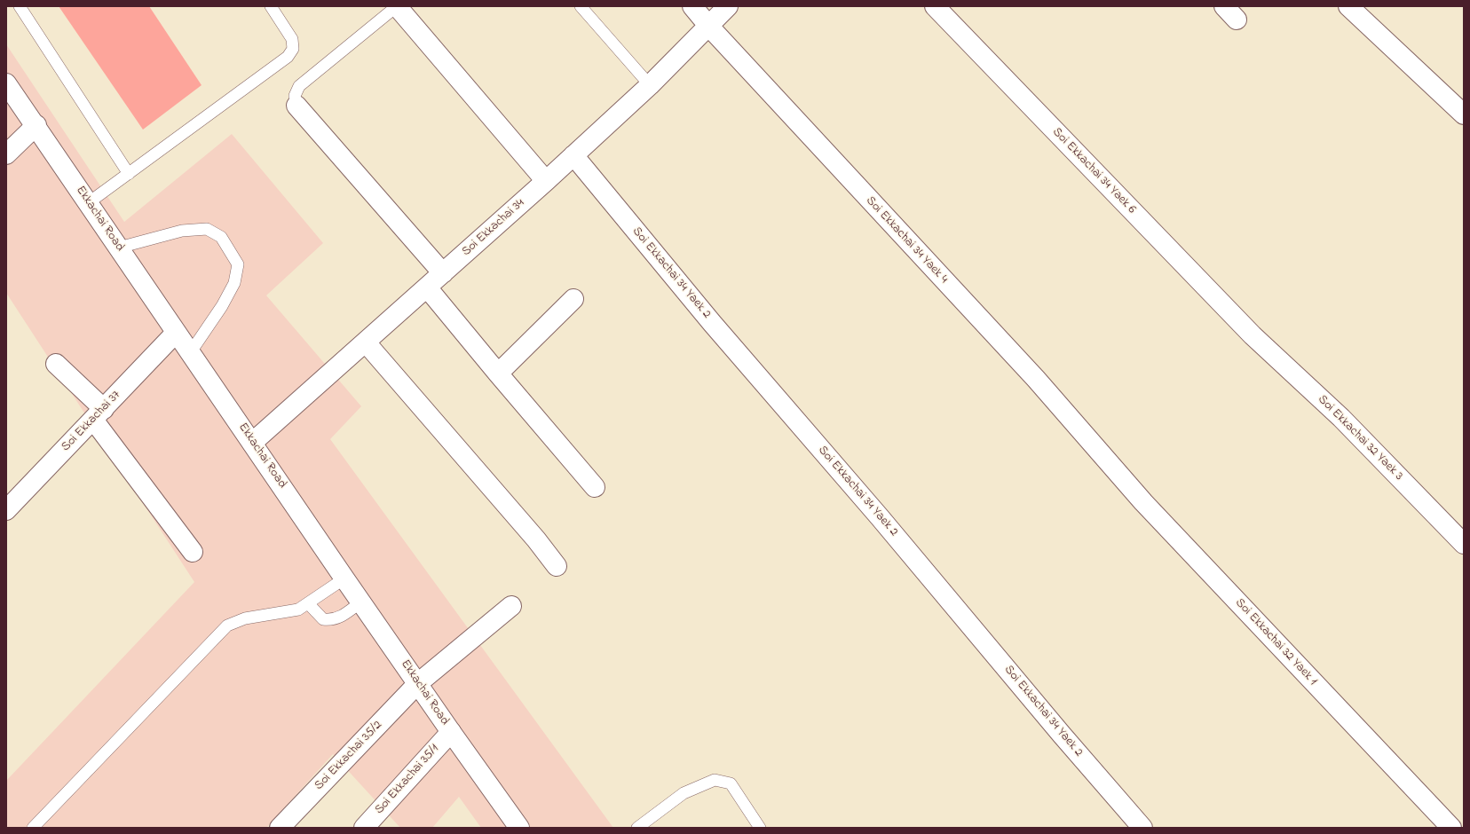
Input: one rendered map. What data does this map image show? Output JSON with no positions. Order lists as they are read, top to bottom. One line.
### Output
{"streets":{"street":["Soi Ekkachai 34 Yaek 6","Ekkachai Road","Soi Ekkachai 34","Soi Ekkachai 34 Yaek 4","Soi Ekkachai 34 Yaek 2","Soi Ekkachai 37","Soi Ekkachai 32 Yaek 3","Soi Ekkachai 32 Yaek 1","Soi Ekkachai 35/2","Soi Ekkachai 35/1"]},"crossings":[["Soi Ekkachai 34 Yaek 6","Soi Ekkachai 32 Yaek 3"],["Ekkachai Road","Soi Ekkachai 34"],["Ekkachai Road","Soi Ekkachai 37"],["Ekkachai Road","Soi Ekkachai 35/2"],["Ekkachai Road","Soi Ekkachai 35/1"],["Soi Ekkachai 34","Soi Ekkachai 34 Yaek 4"],["Soi Ekkachai 34","Soi Ekkachai 34 Yaek 2"],["Soi Ekkachai 34 Yaek 4","Soi Ekkachai 32 Yaek 1"]]}
